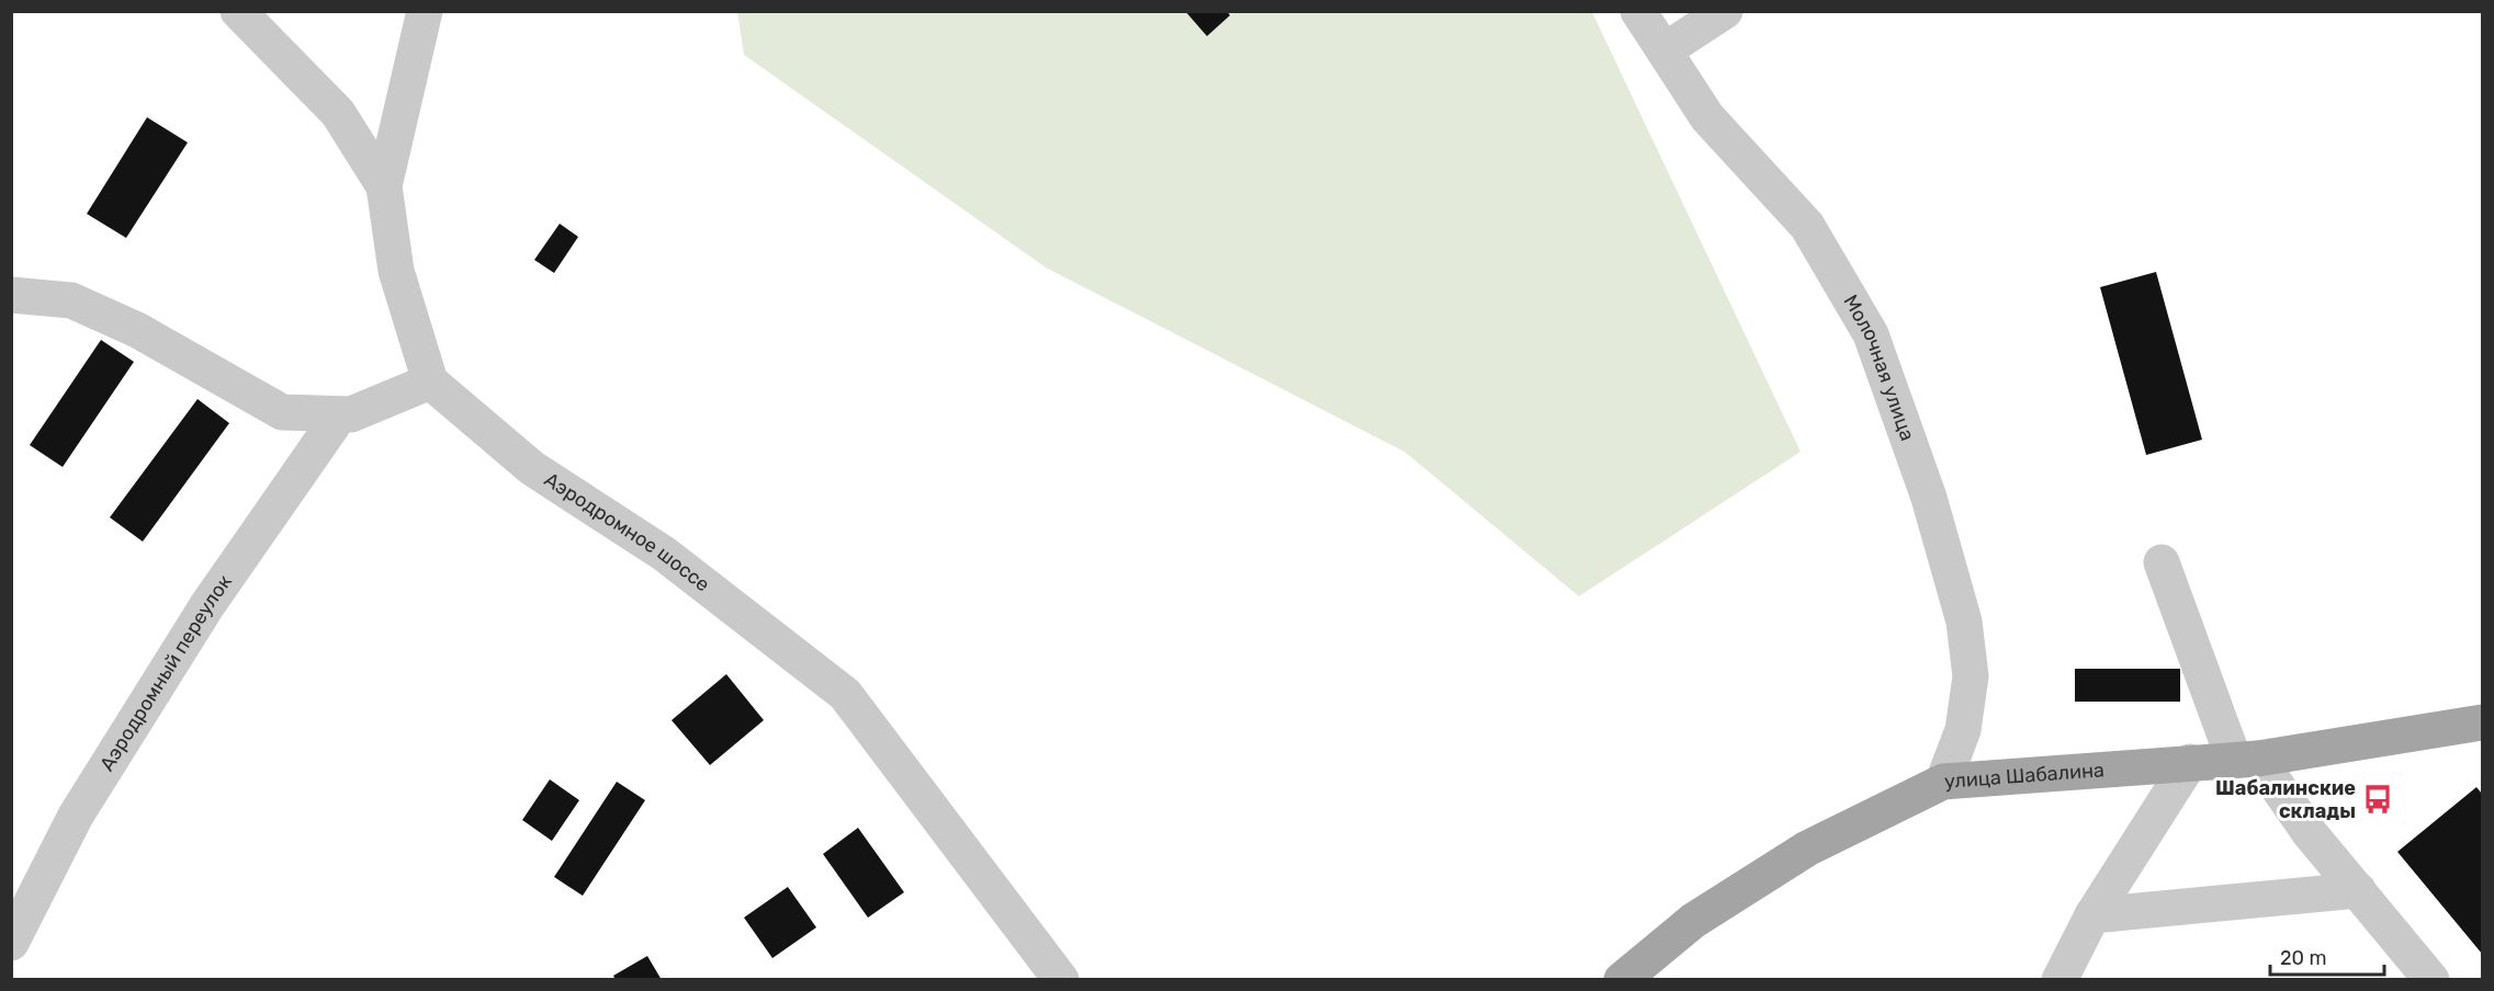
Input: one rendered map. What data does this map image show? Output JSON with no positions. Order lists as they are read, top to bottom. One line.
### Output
{"streets":{"main road":["улица Шабалина"],"street":["Молочная улица","Аэродромное шоссе","Аэродромный переулок"]},"crossings":[["Молочная улица","улица Шабалина"]],"places":{"bus stop":["Шабалинские склады"]},"scale_bar":"20 m"}
